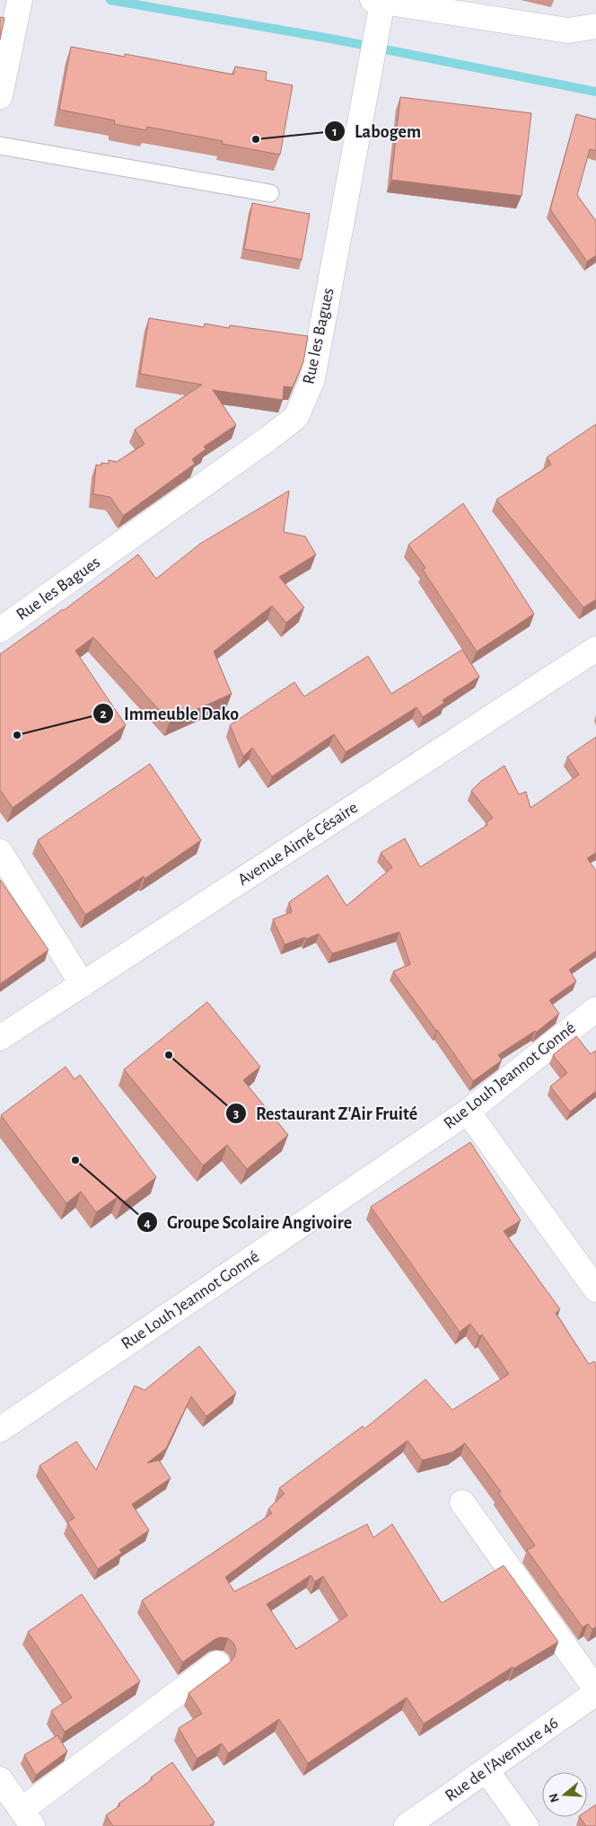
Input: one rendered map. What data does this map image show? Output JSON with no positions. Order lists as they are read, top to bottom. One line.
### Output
{"streets":{"street":["Rue les Bagues","Avenue Aimé Césaire","Rue Louh Jeannot Gonné","Rue de l'Aventure 46"]},"places":["Labogem","Immeuble Dako","Restaurant Z'Air Fruité","Groupe Scolaire Angivoire"],"north":"left"}
